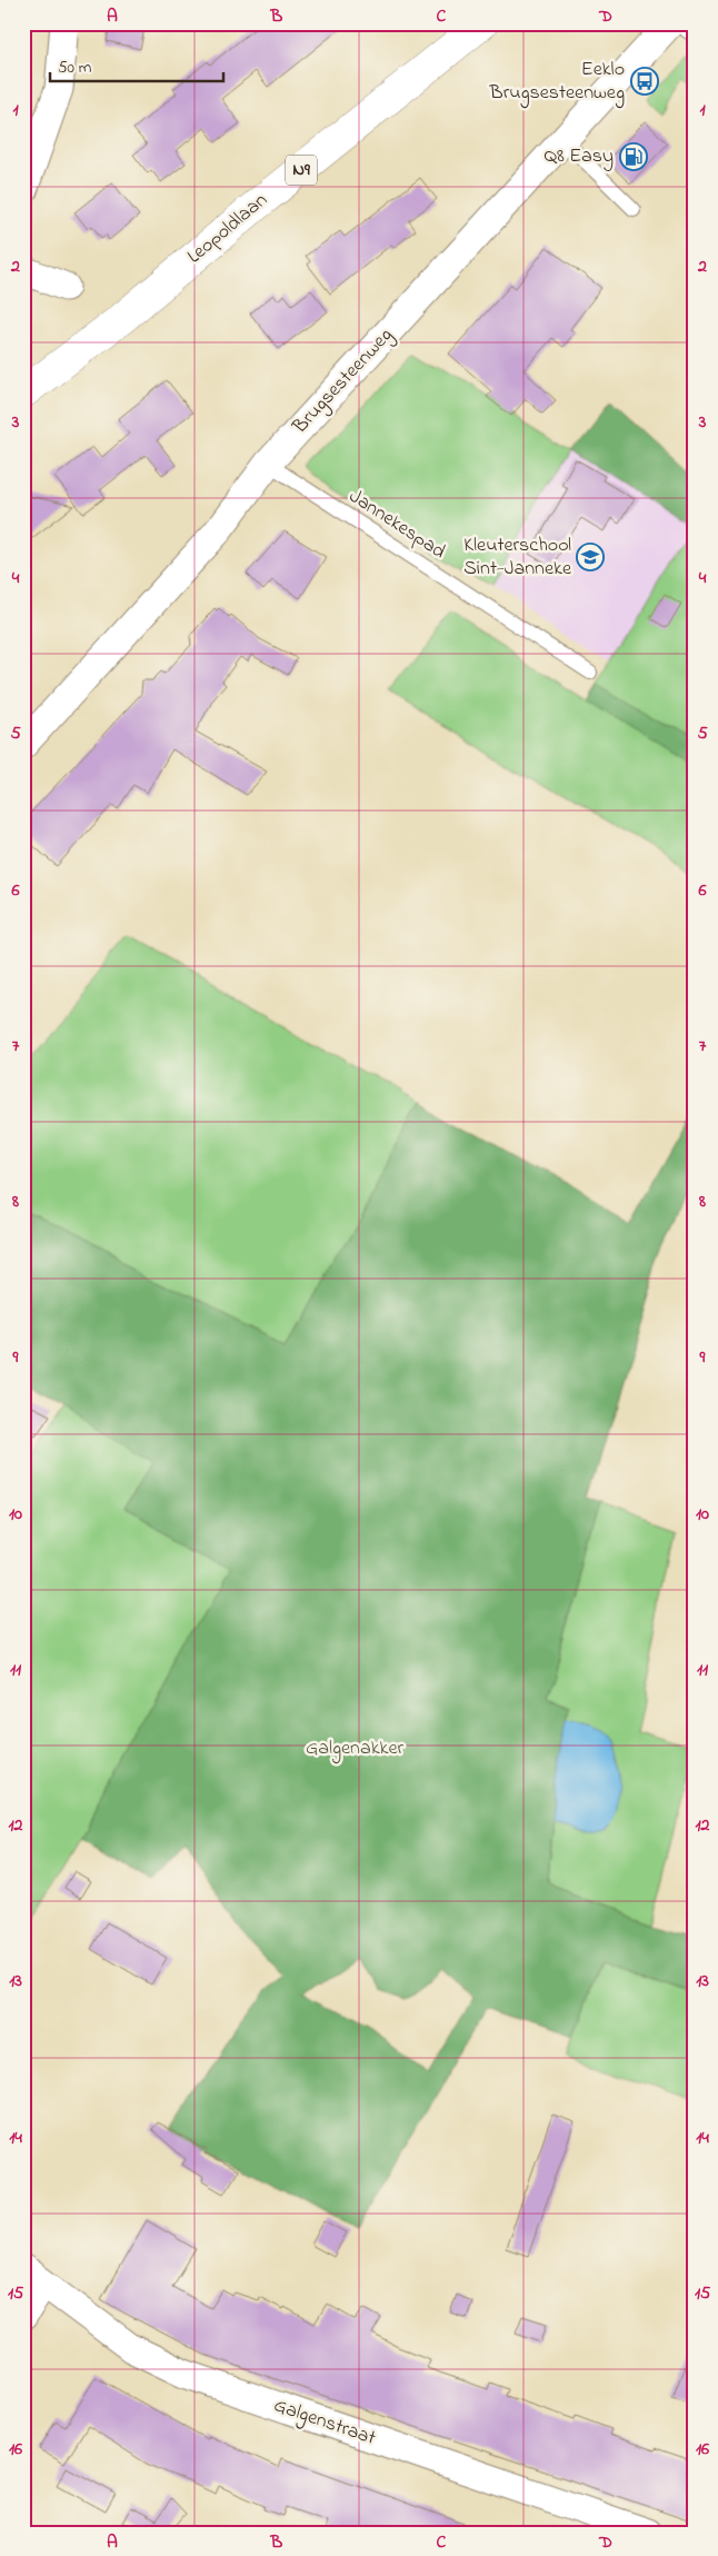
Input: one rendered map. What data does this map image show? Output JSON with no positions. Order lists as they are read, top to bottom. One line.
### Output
{"streets":{"main road":["N9","Leopoldlaan"],"street":["Brugsesteenweg","Galgenstraat"],"lane":["Jannekespad"]},"crossings":[["Brugsesteenweg","Jannekespad"]],"parks":["Galgenakker"],"places":{"bus stop":["Eeklo Brugsesteenweg"],"fuel station":["Q8 Easy"],"school or university":["Kleuterschool Sint-Janneke"]},"scale_bar":"50 m","grid":{"columns":["A","B","C","D"],"rows":["1","2","3","4","5","6","7","8","9","10","11","12","13","14","15","16"]}}
